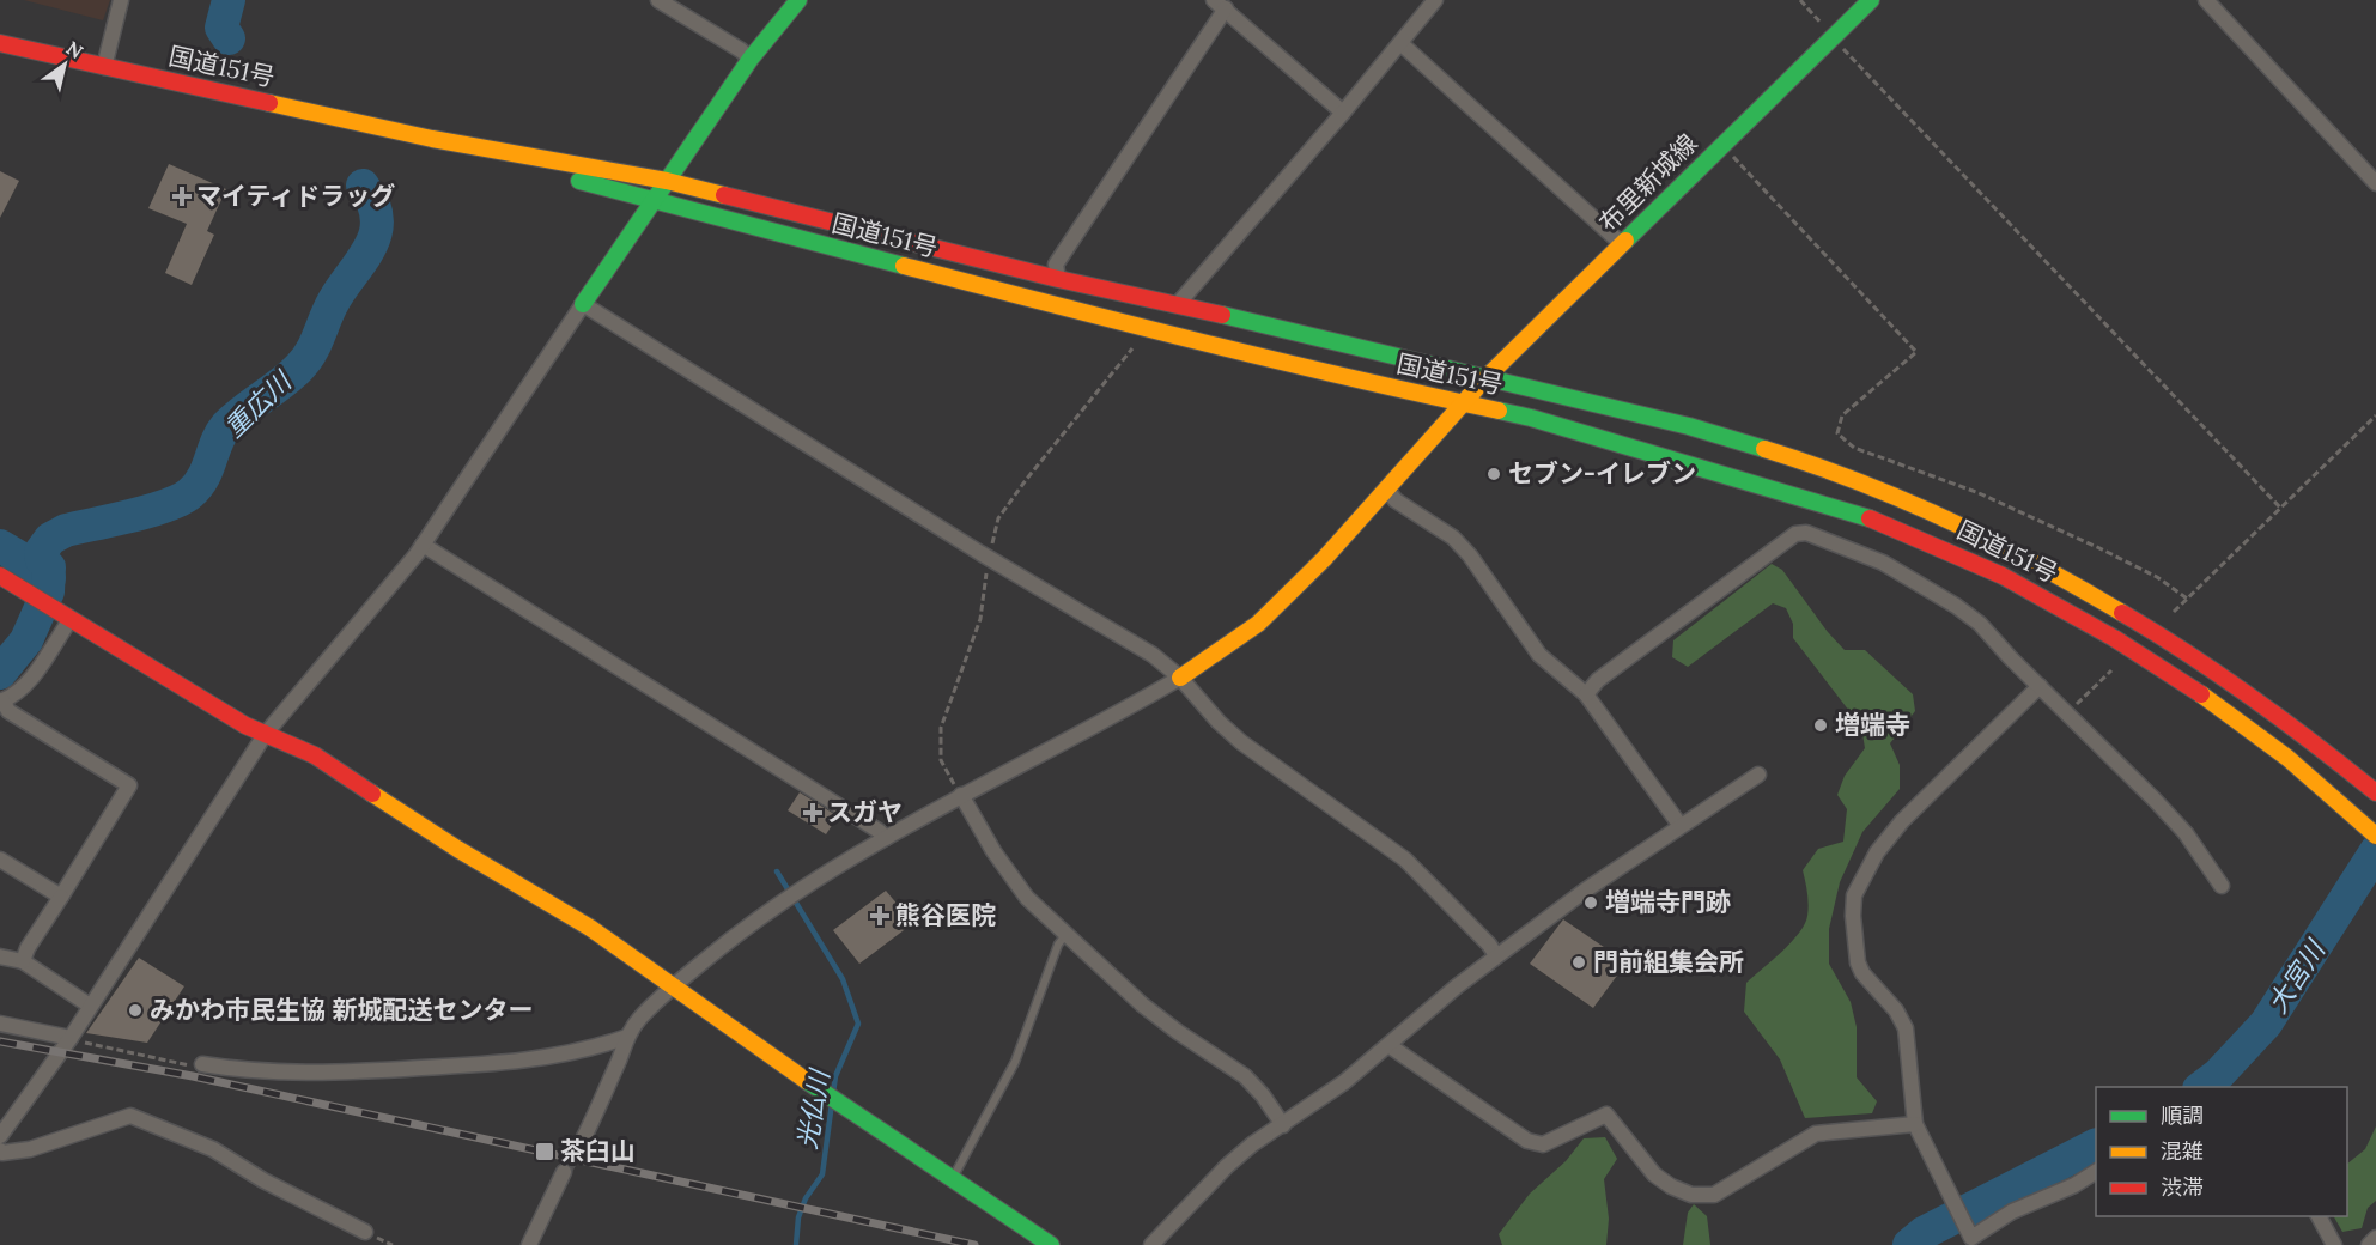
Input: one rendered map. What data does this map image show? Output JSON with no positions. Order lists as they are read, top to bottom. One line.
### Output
{"streets":{"main road":["国道151号","布里新城線"]},"crossings":[["国道151号","布里新城線"]],"water":["重広川","大宮川","光仏川"],"places":{"health":["マイティドラッグ","スガヤ","熊谷医院"],"other":["セブン-イレブン","増端寺","増端寺門跡","門前組集会所","みかわ市民生協 新城配送センター"],"transit":["茶臼山"]},"legend":["順調","混雑","渋滞"],"north":"top right"}
